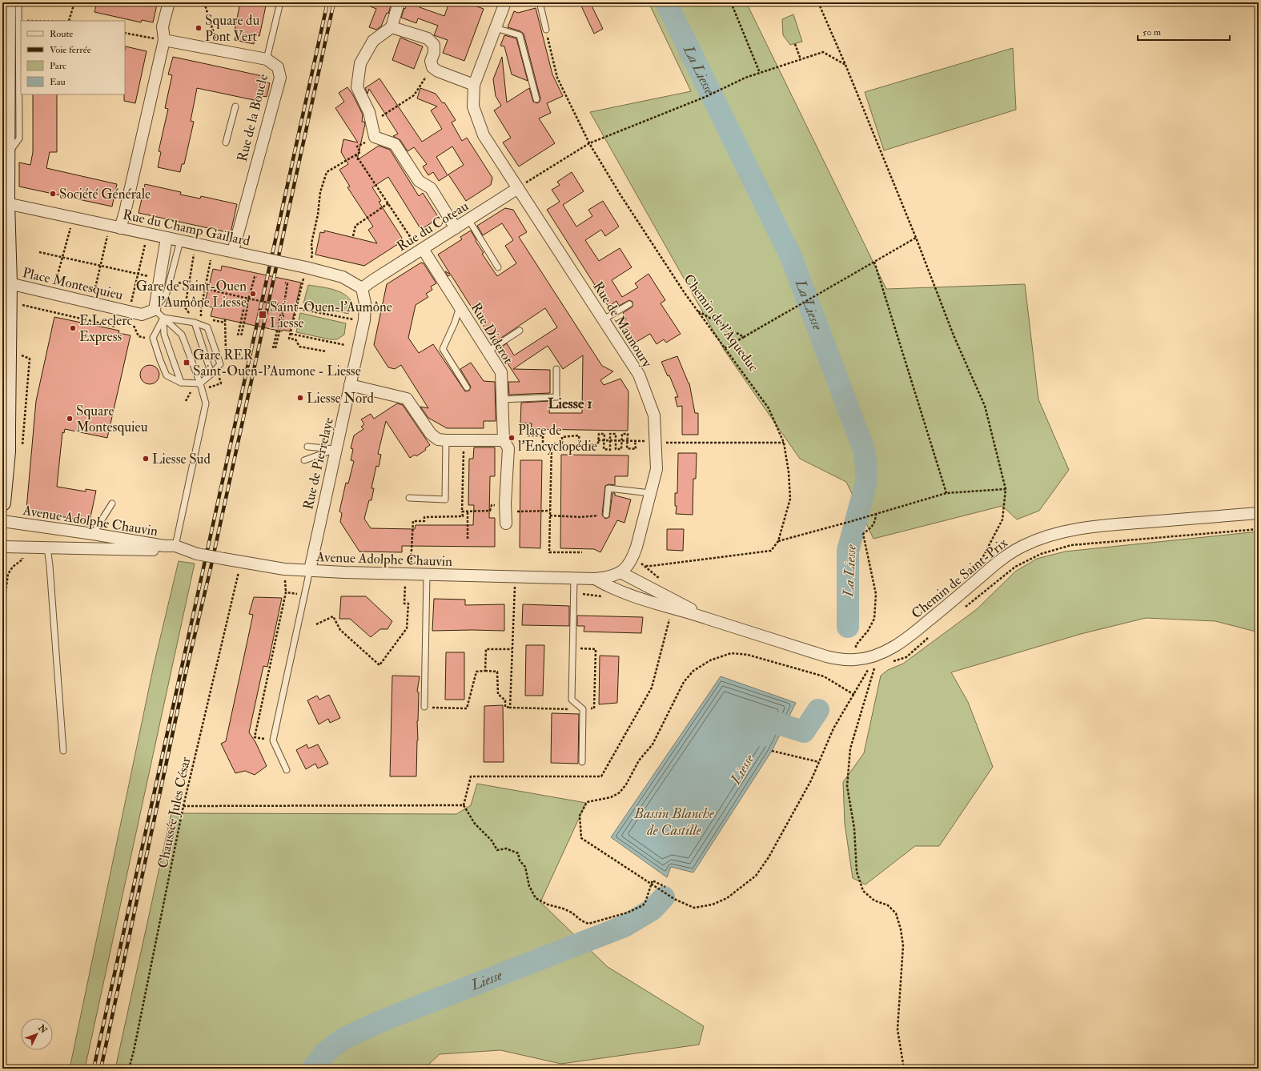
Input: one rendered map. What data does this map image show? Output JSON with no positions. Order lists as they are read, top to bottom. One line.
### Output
{"streets":{"street":["Rue de la Boucle","Rue du Coteau","Rue du Champ Gaillard","Place Montesquieu","Rue de Maunoury","Rue Diderot","Rue de Pierrelaye","Avenue Adolphe Chauvin","Chemin de Saint-Prix"],"path":["Chemin de l'Aqueduc","Chaussée Jules César"]},"crossings":[["Rue de la Boucle","Rue du Champ Gaillard"],["Rue du Coteau","Rue du Champ Gaillard"],["Rue du Coteau","Rue de Maunoury"],["Rue du Coteau","Rue Diderot"],["Rue du Coteau","Rue de Pierrelaye"],["Rue du Champ Gaillard","Rue de Pierrelaye"],["Rue de Maunoury","Avenue Adolphe Chauvin"],["Rue de Maunoury","Chemin de Saint-Prix"],["Rue de Pierrelaye","Avenue Adolphe Chauvin"],["Avenue Adolphe Chauvin","Chemin de Saint-Prix"],["Avenue Adolphe Chauvin","Chaussée Jules César"]],"districts":["Liesse 1"],"water":["La Liesse","Liesse","Bassin Blanche de Castille"],"places":{"other":["Square du Pont Vert","Société Générale","Gare de Saint-Ouen l'Aumône Liesse","E.Leclerc Express","Liesse Nord","Square Montesquieu","Place de l'Encyclopédie","Liesse Sud"],"transit":["Saint-Ouen-l'Aumône Liesse","Gare RER Saint-Ouen-l'Aumone - Liesse"]},"legend":["Route","Voie ferrée","Parc","Eau"],"scale_bar":"50 m","north":"top right"}
